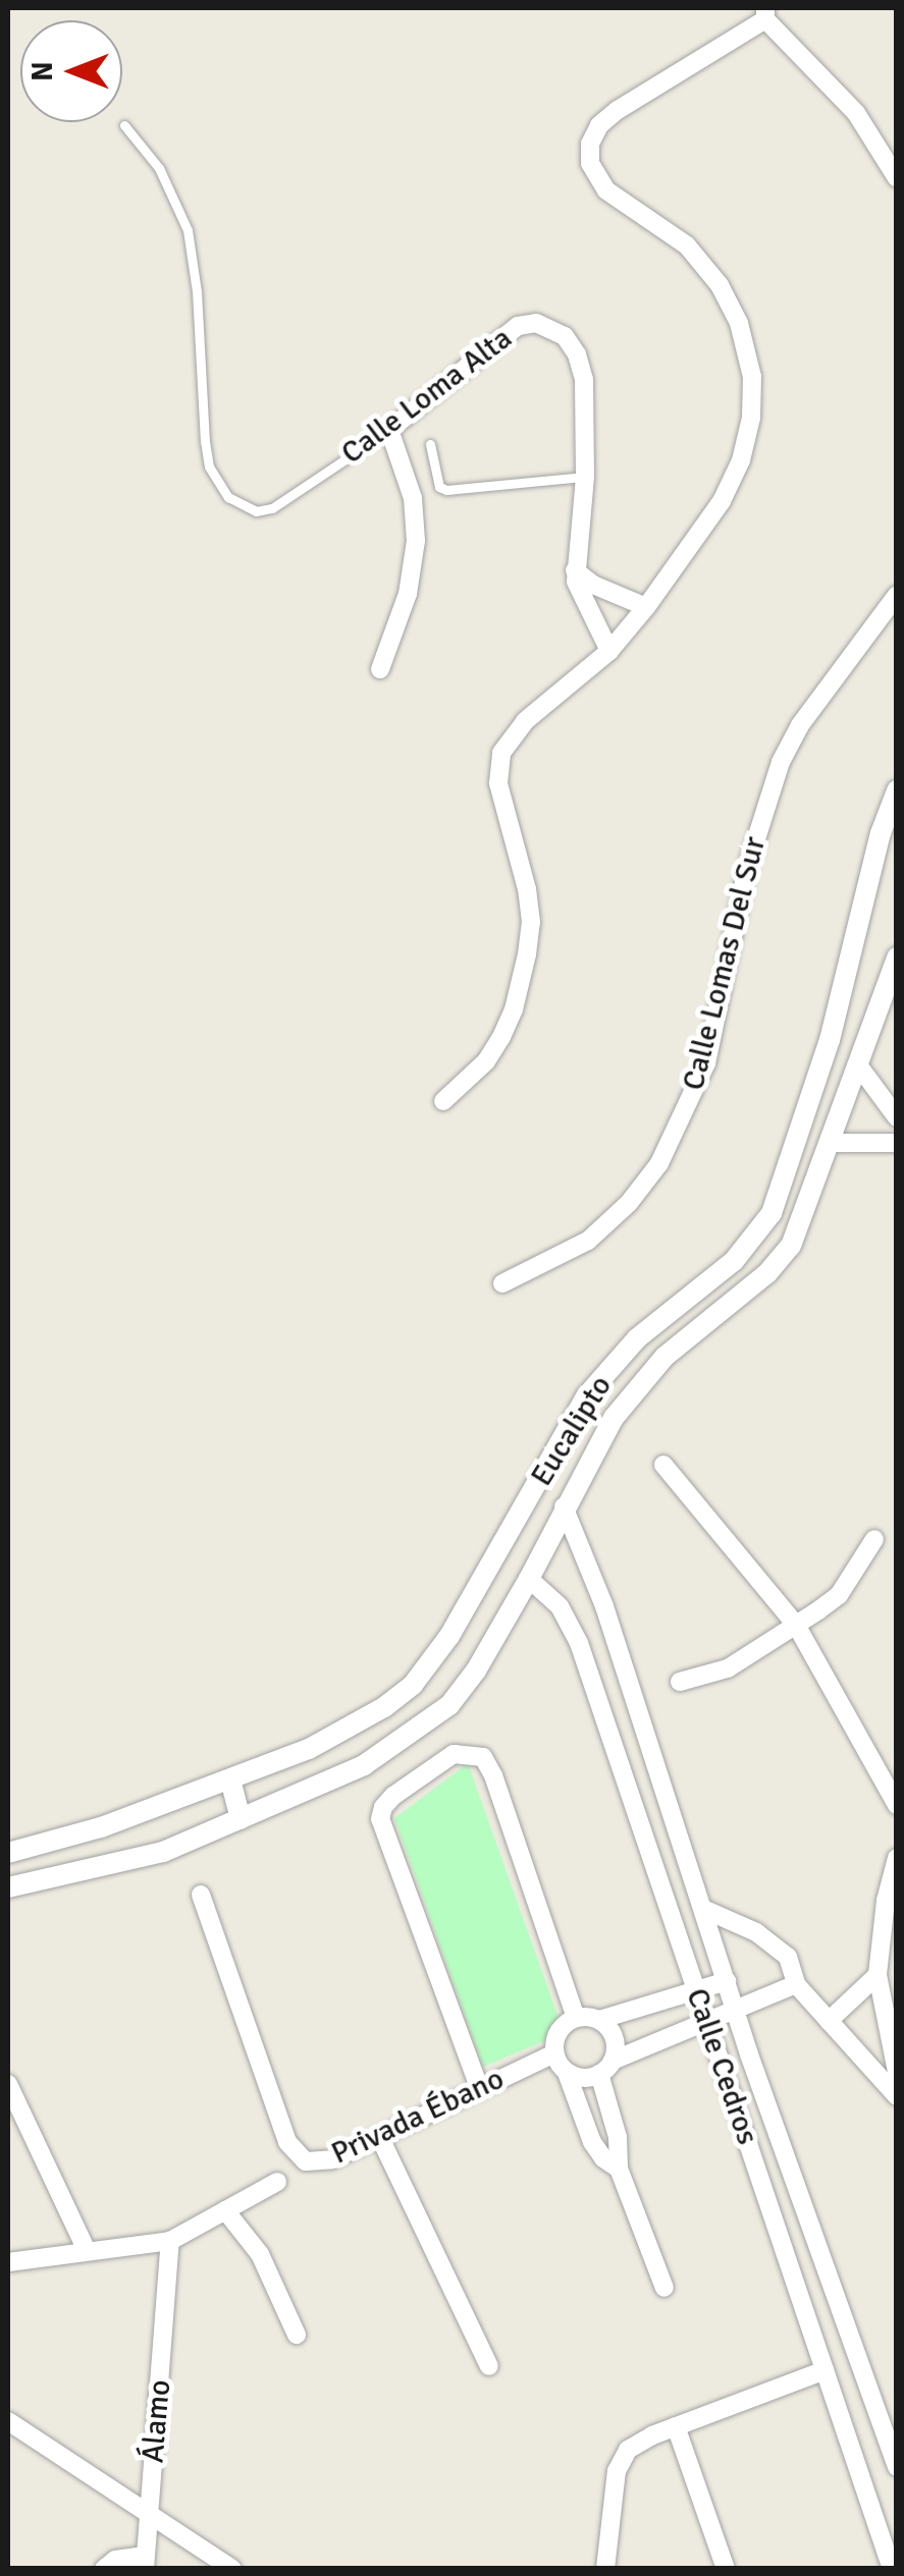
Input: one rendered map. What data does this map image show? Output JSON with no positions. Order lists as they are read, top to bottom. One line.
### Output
{"streets":{"street":["Calle Loma Alta","Calle Lomas Del Sur","Eucalipto","Calle Cedros","Privada Ébano","Álamo"]},"crossings":[["Eucalipto","Calle Cedros"]],"north":"left"}
